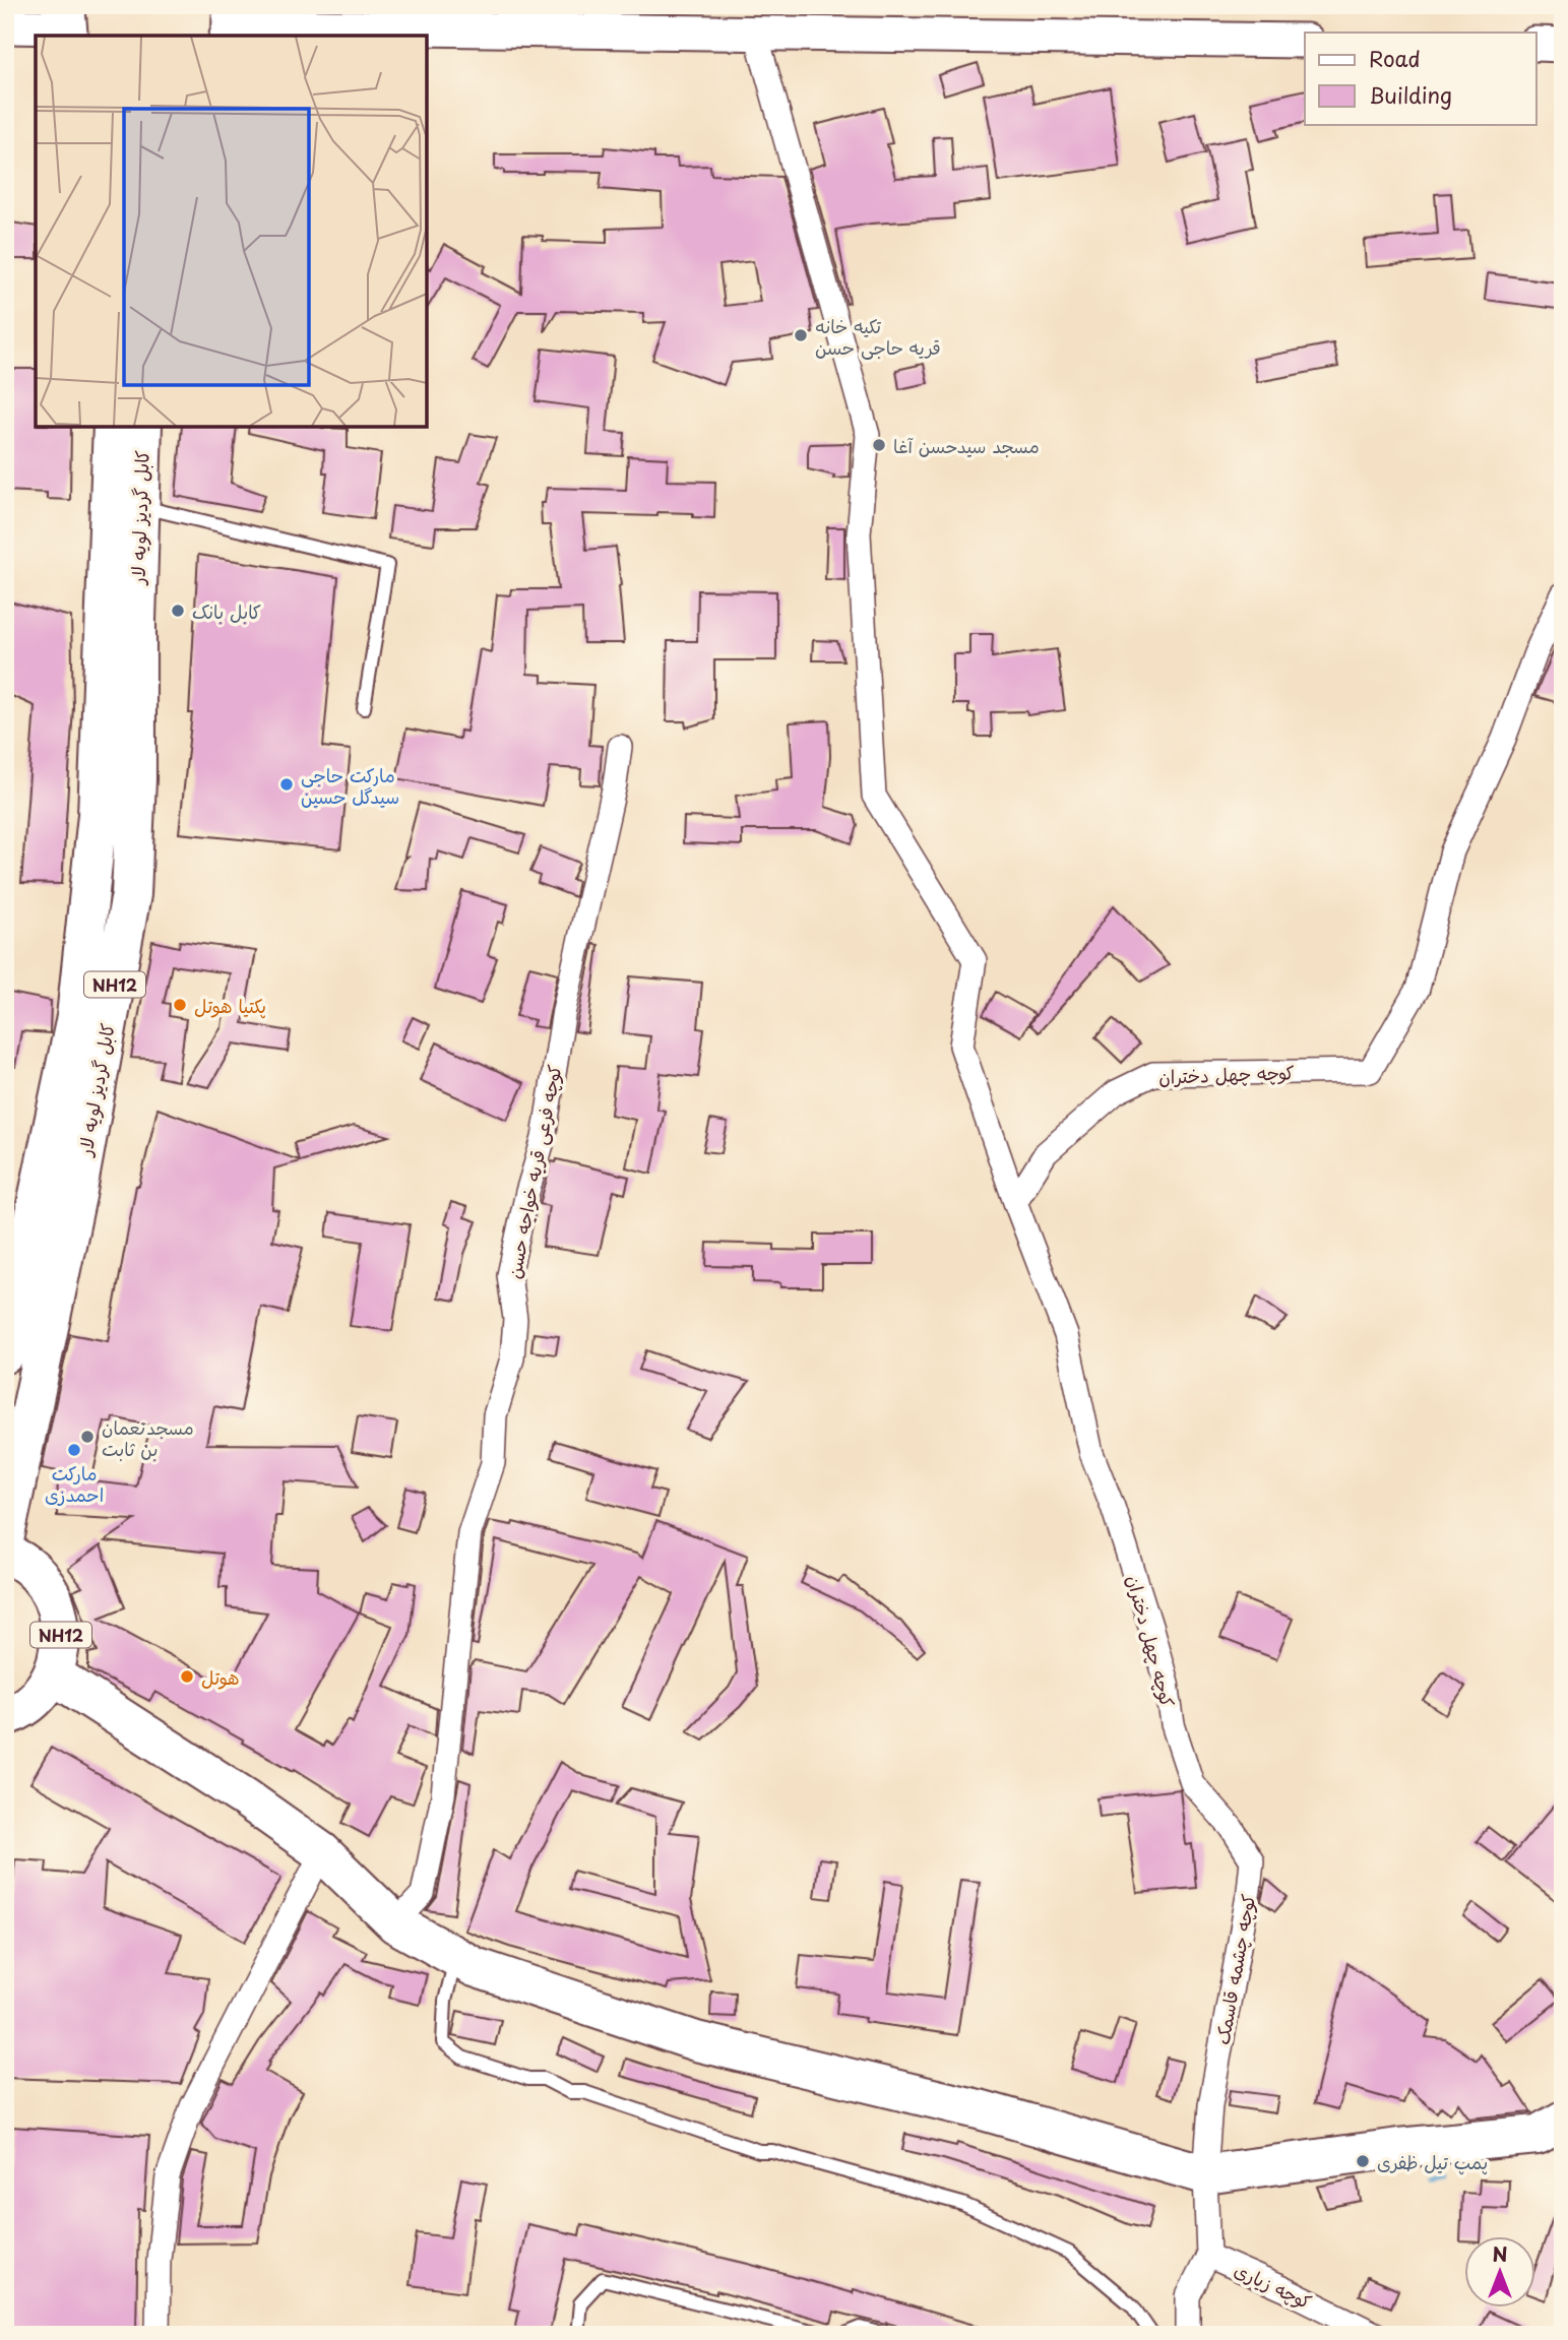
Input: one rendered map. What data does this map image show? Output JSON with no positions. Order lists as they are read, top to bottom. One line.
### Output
{"streets":{"highway":["کابل گردیز لویه لار","NH12"],"street":["کوچه چهل دختران","کوچه فرعی قریه خواجه حسن","کوچه چشمه قاسمک","کوچه زیاری"]},"crossings":[["کوچه چهل دختران","کوچه چشمه قاسمک"],["کوچه چشمه قاسمک","کوچه زیاری"]],"places":["تکیه خانه قریه حاجی حسن","مسجد سیدحسن آغا","کابل بانک","مارکت حاجی سیدگل حسین","پکتیا هوتل","مسجدنعمان بن ثابت","مارکت احمدزی","هوتل","پمپ تیل ظفری"],"legend":["Road","Building"],"north":"top"}
